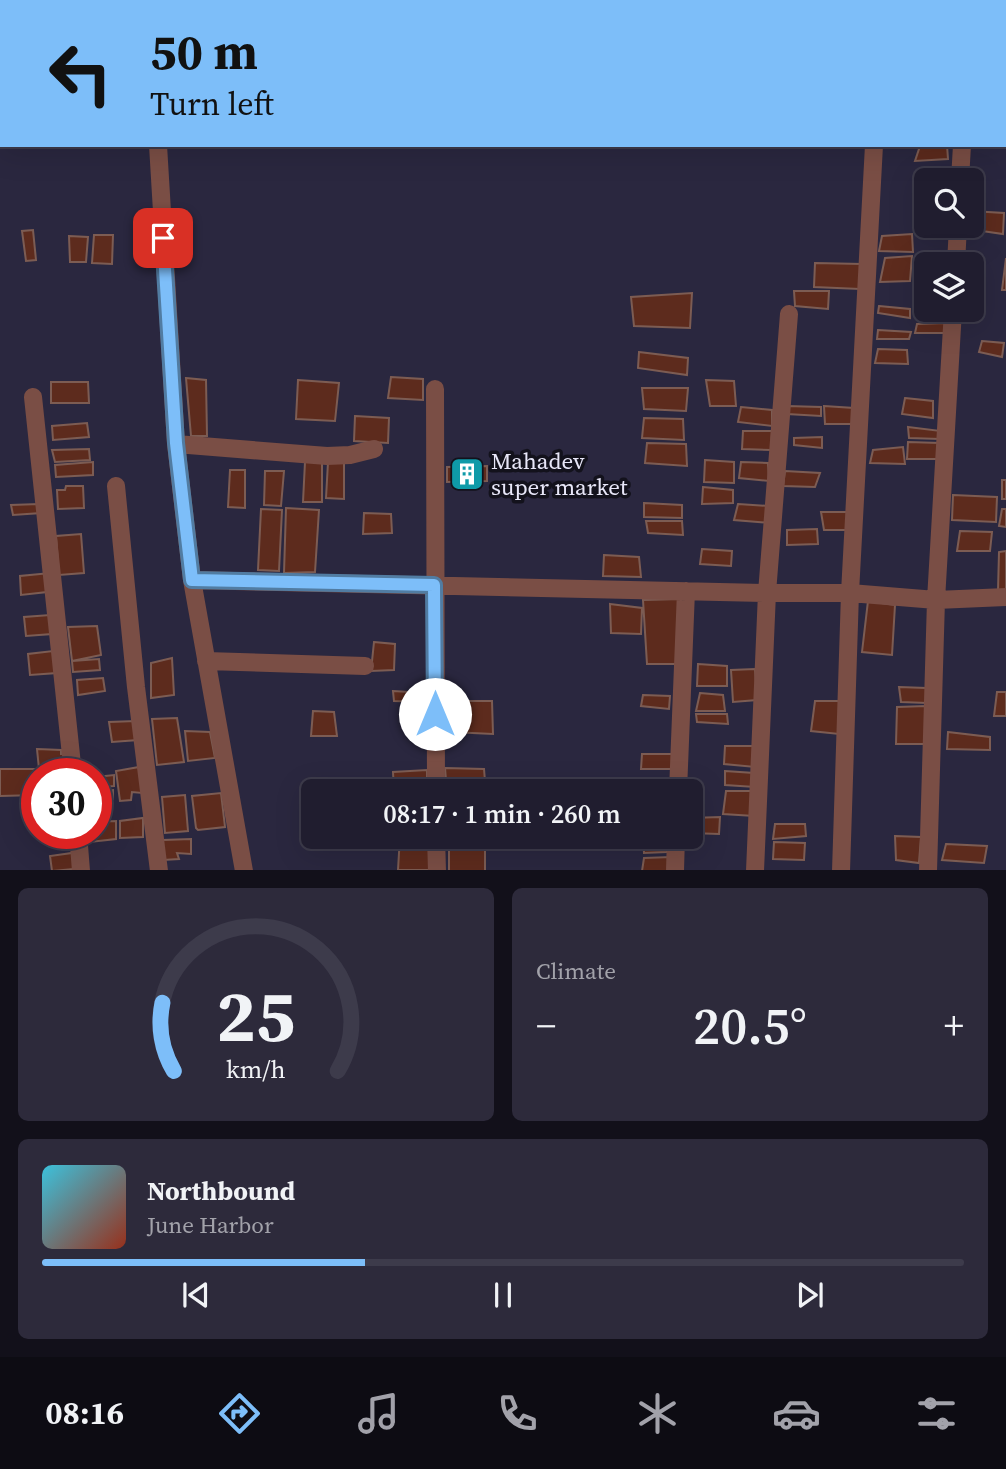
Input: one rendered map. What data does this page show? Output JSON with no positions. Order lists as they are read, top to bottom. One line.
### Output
{"places":{"building":["Mahadev super market"]},"page":{"turn":["50 m","Turn left"],"limit":"30","trip":"08:17 · 1 min · 260 m","tile":"Climate","heat":["−","20.5°","+"],"song":["Northbound","June Harbor"],"tabs":"08:16","gauge":["25","km/h"]}}
